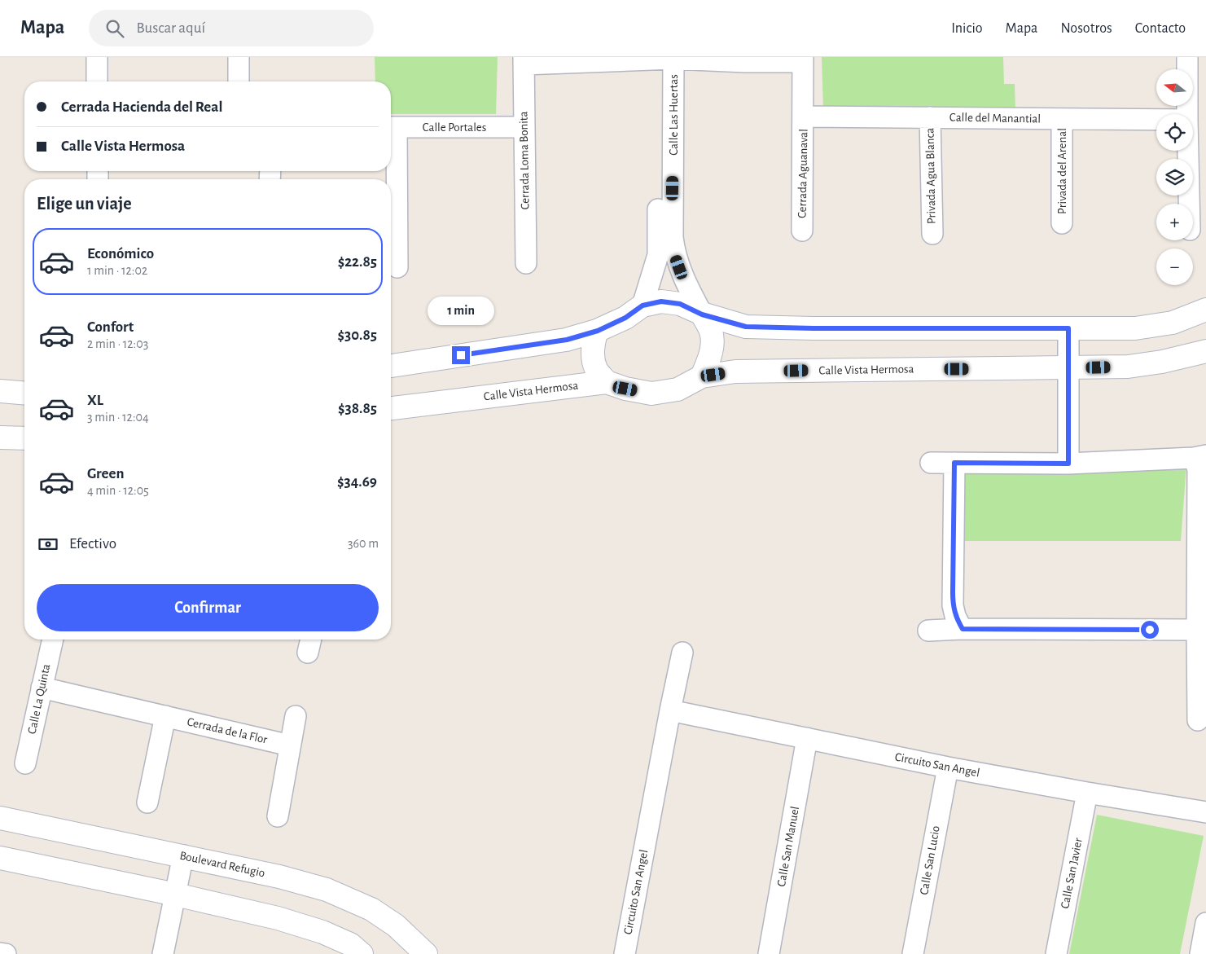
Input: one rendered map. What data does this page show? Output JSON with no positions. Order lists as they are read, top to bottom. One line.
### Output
{"streets":{"street":["Calle Las Huertas","Calle del Manantial","Calle Portales","Cerrada Loma Bonita","Privada del Arenal","Cerrada Aguanaval","Privada Agua Blanca","Calle Vista Hermosa","Calle La Quinta","Cerrada de la Flor","Circuito San Angel","Calle San Manuel","Calle San Lucio","Boulevard Refugio","Calle San Javier"]},"crossings":[["Calle Las Huertas","Calle Vista Hermosa"],["Calle del Manantial","Privada del Arenal"],["Calle del Manantial","Cerrada Aguanaval"],["Calle del Manantial","Privada Agua Blanca"],["Calle Portales","Cerrada Loma Bonita"],["Calle La Quinta","Cerrada de la Flor"],["Circuito San Angel","Calle San Manuel"],["Circuito San Angel","Calle San Lucio"],["Circuito San Angel","Calle San Javier"]],"north":"left","page":{"header":"Mapa","search":"Buscar aquí","nav":["Inicio","Mapa","Nosotros","Contacto"],"map_buttons":["+","−"],"banner":["Cerrada Hacienda del Real","Calle Vista Hermosa"],"heading":"Elige un viaje","list":[{"name":"Económico","note":"1 min · 12:02","value":"$22.85"},{"name":"Confort","note":"2 min · 12:03","value":"$30.85"},{"name":"XL","note":"3 min · 12:04","value":"$38.85"},{"name":"Green","note":"4 min · 12:05","value":"$34.69"}],"bubble":"1 min","pay":["Efectivo","360 m"],"buttons":"Confirmar"}}
